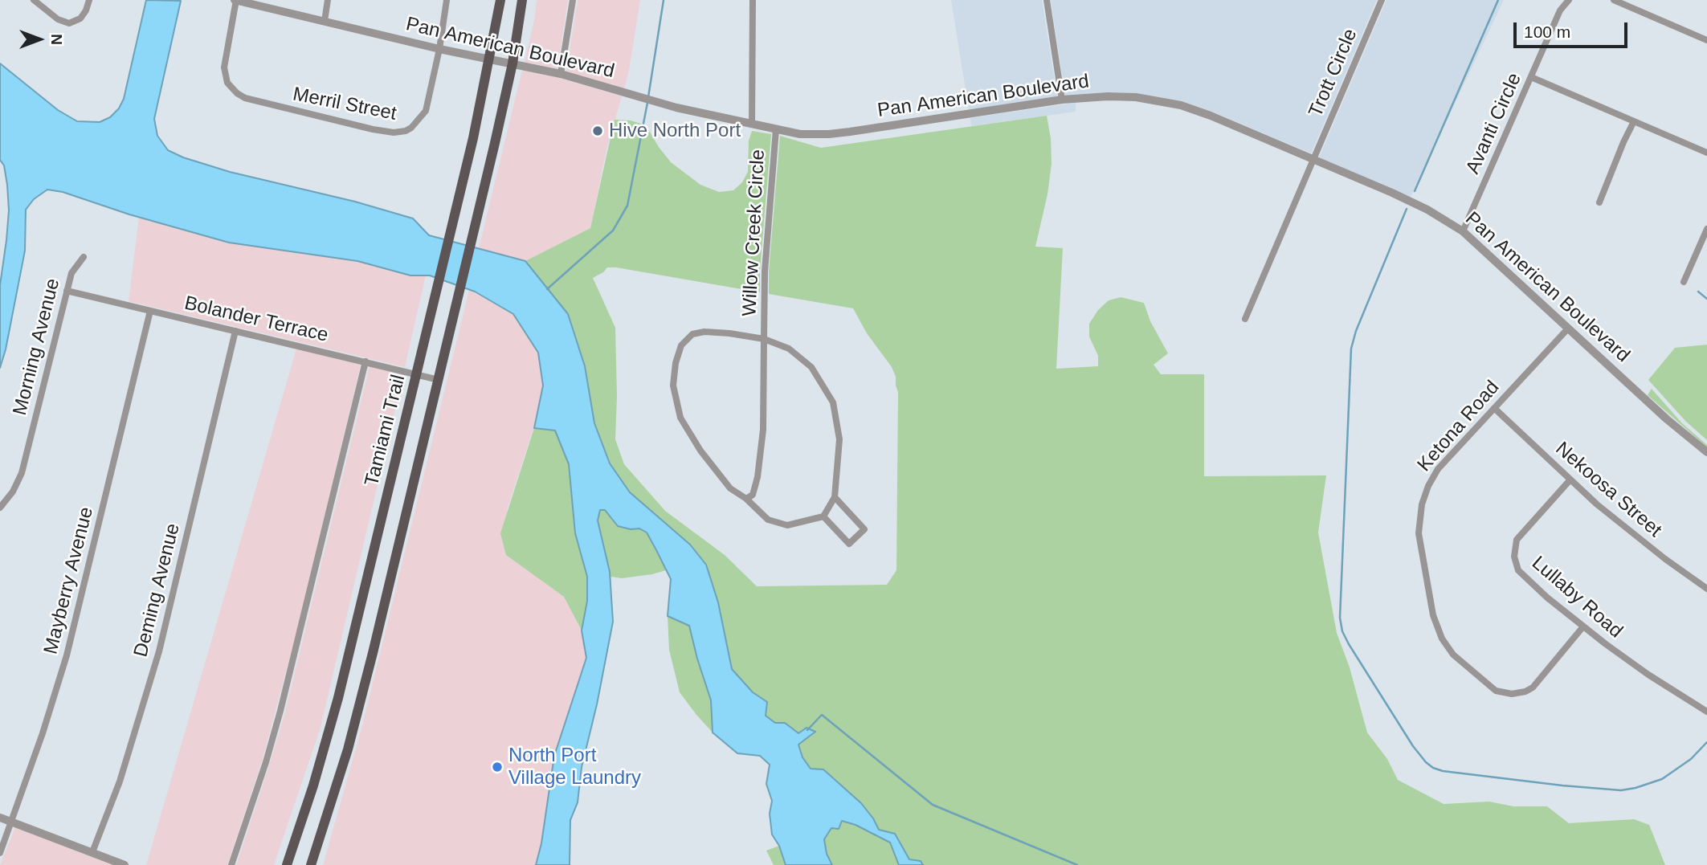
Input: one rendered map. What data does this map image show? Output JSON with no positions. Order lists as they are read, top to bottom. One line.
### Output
{"streets":{"main road":["Tamiami Trail"],"street":["Pan American Boulevard","Trott Circle","Merril Street","Avanti Circle","Willow Creek Circle","Bolander Terrace","Morning Avenue","Ketona Road","Nekoosa Street","Mayberry Avenue","Deming Avenue","Lullaby Road"]},"crossings":[["Pan American Boulevard","Trott Circle"],["Pan American Boulevard","Merril Street"],["Pan American Boulevard","Avanti Circle"],["Pan American Boulevard","Willow Creek Circle"],["Pan American Boulevard","Ketona Road"],["Pan American Boulevard","Tamiami Trail"],["Bolander Terrace","Morning Avenue"],["Bolander Terrace","Tamiami Trail"],["Bolander Terrace","Mayberry Avenue"],["Bolander Terrace","Deming Avenue"],["Ketona Road","Nekoosa Street"],["Ketona Road","Lullaby Road"],["Nekoosa Street","Lullaby Road"]],"places":["Hive North Port","North Port Village Laundry"],"scale_bar":"100 m","north":"right"}
